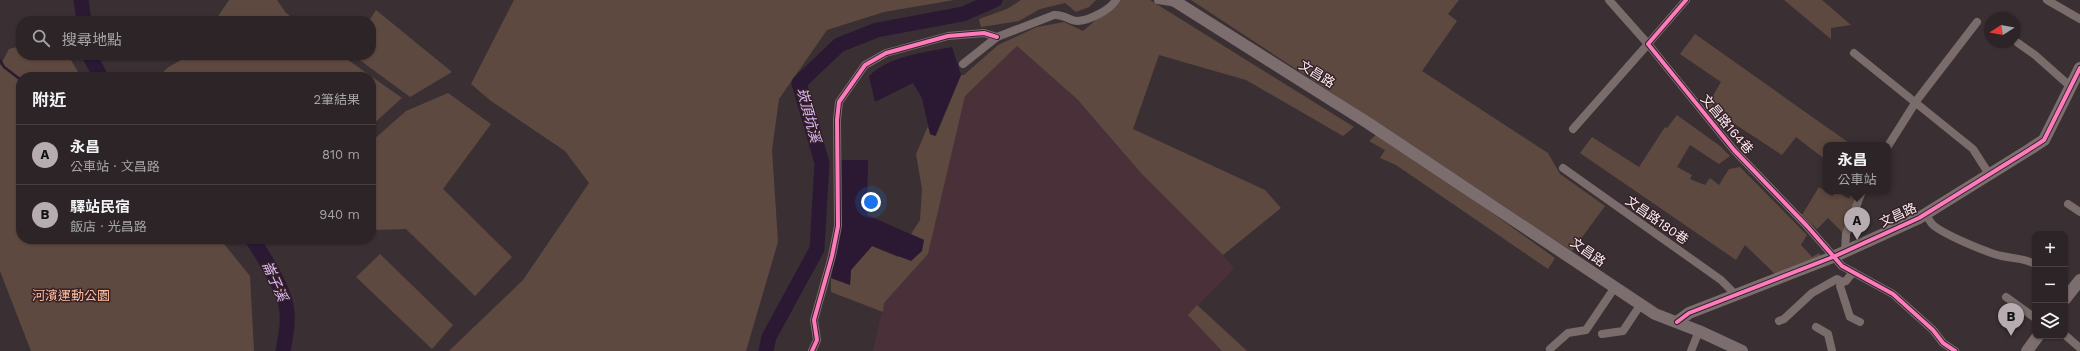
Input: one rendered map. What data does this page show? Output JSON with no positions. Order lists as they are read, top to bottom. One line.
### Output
{"streets":{"main road":["文昌路"],"street":["文昌路164巷","文昌路180巷"]},"crossings":[["文昌路","文昌路164巷"],["文昌路","文昌路180巷"]],"water":["崁頂坑溪","崙子溪"],"parks":["河濱運動公園"],"north":"left","page":{"search":"搜尋地點","heading":["附近","2筆結果"],"list":[{"mark":"A","name":"永昌","note":"公車站 · 文昌路","value":"810 m"},{"mark":"B","name":"驛站民宿","note":"飯店 · 光昌路","value":"940 m"}],"popup":["永昌","公車站"],"pins":["A","B"],"map_buttons":["+","−"]}}
